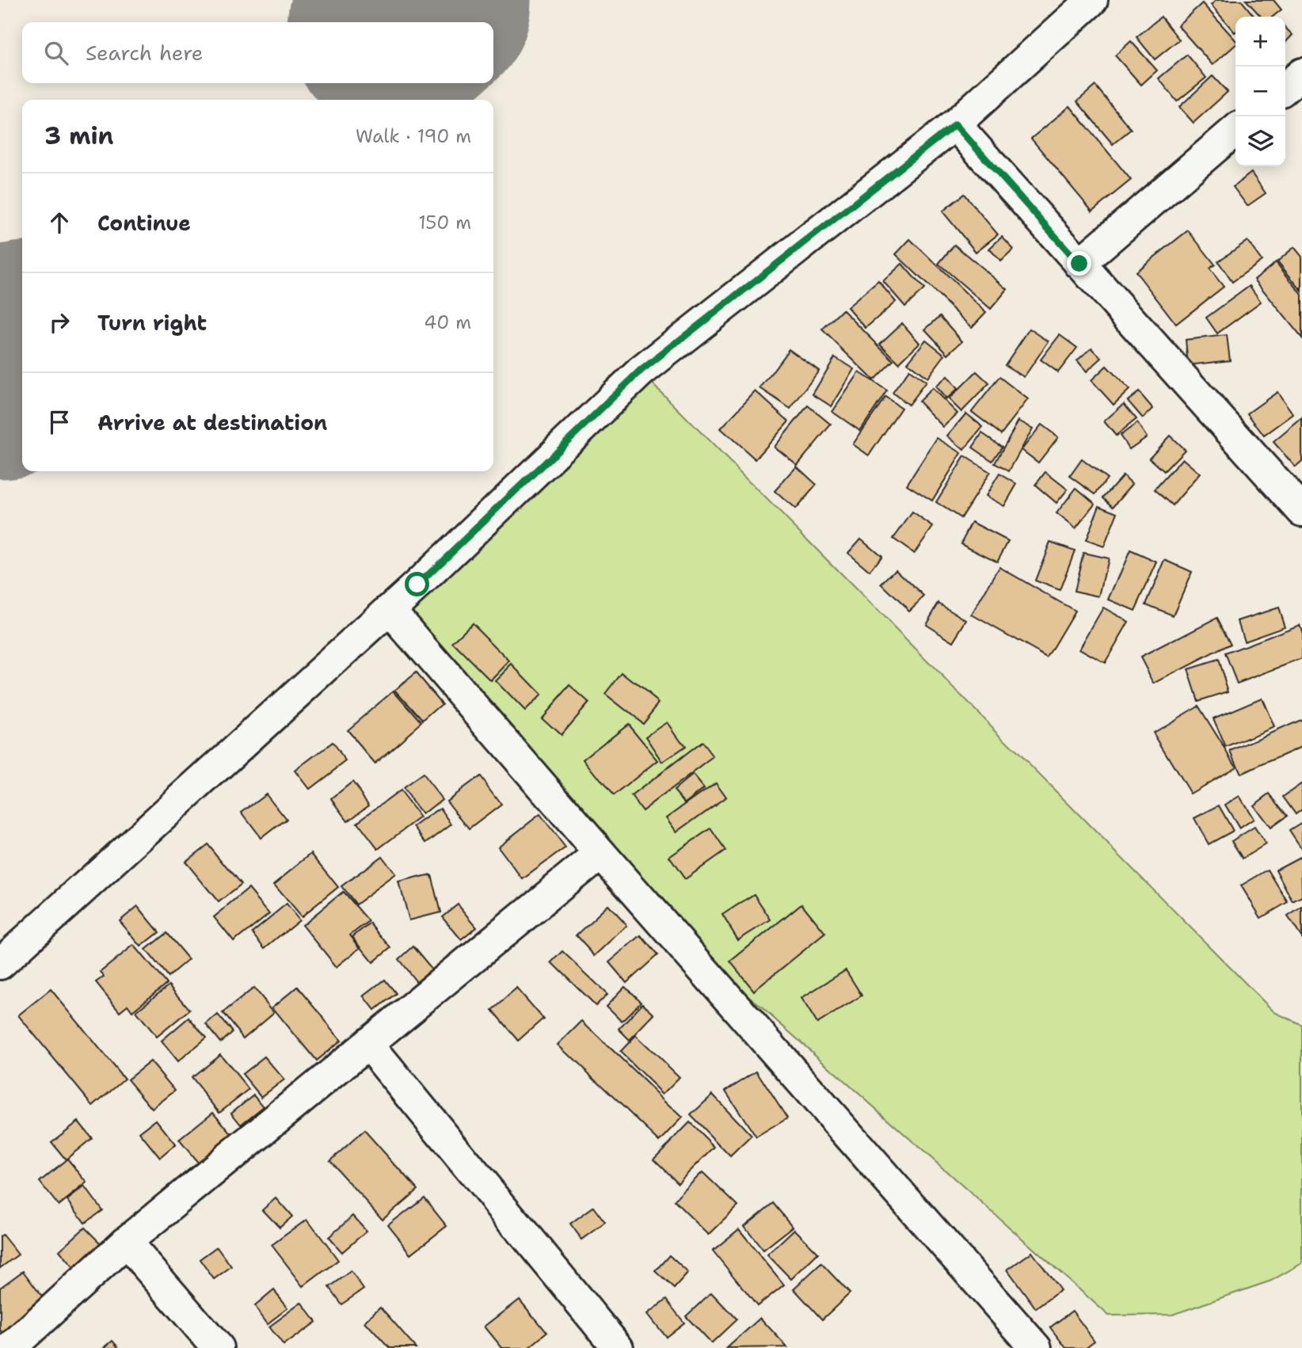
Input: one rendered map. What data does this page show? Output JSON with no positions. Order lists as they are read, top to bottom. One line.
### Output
{"page":{"map_buttons":["+","−"],"search":"Search here","heading":["3 min","Walk · 190 m"],"list":[["Continue","150 m"],["Turn right","40 m"],"Arrive at destination"]}}
